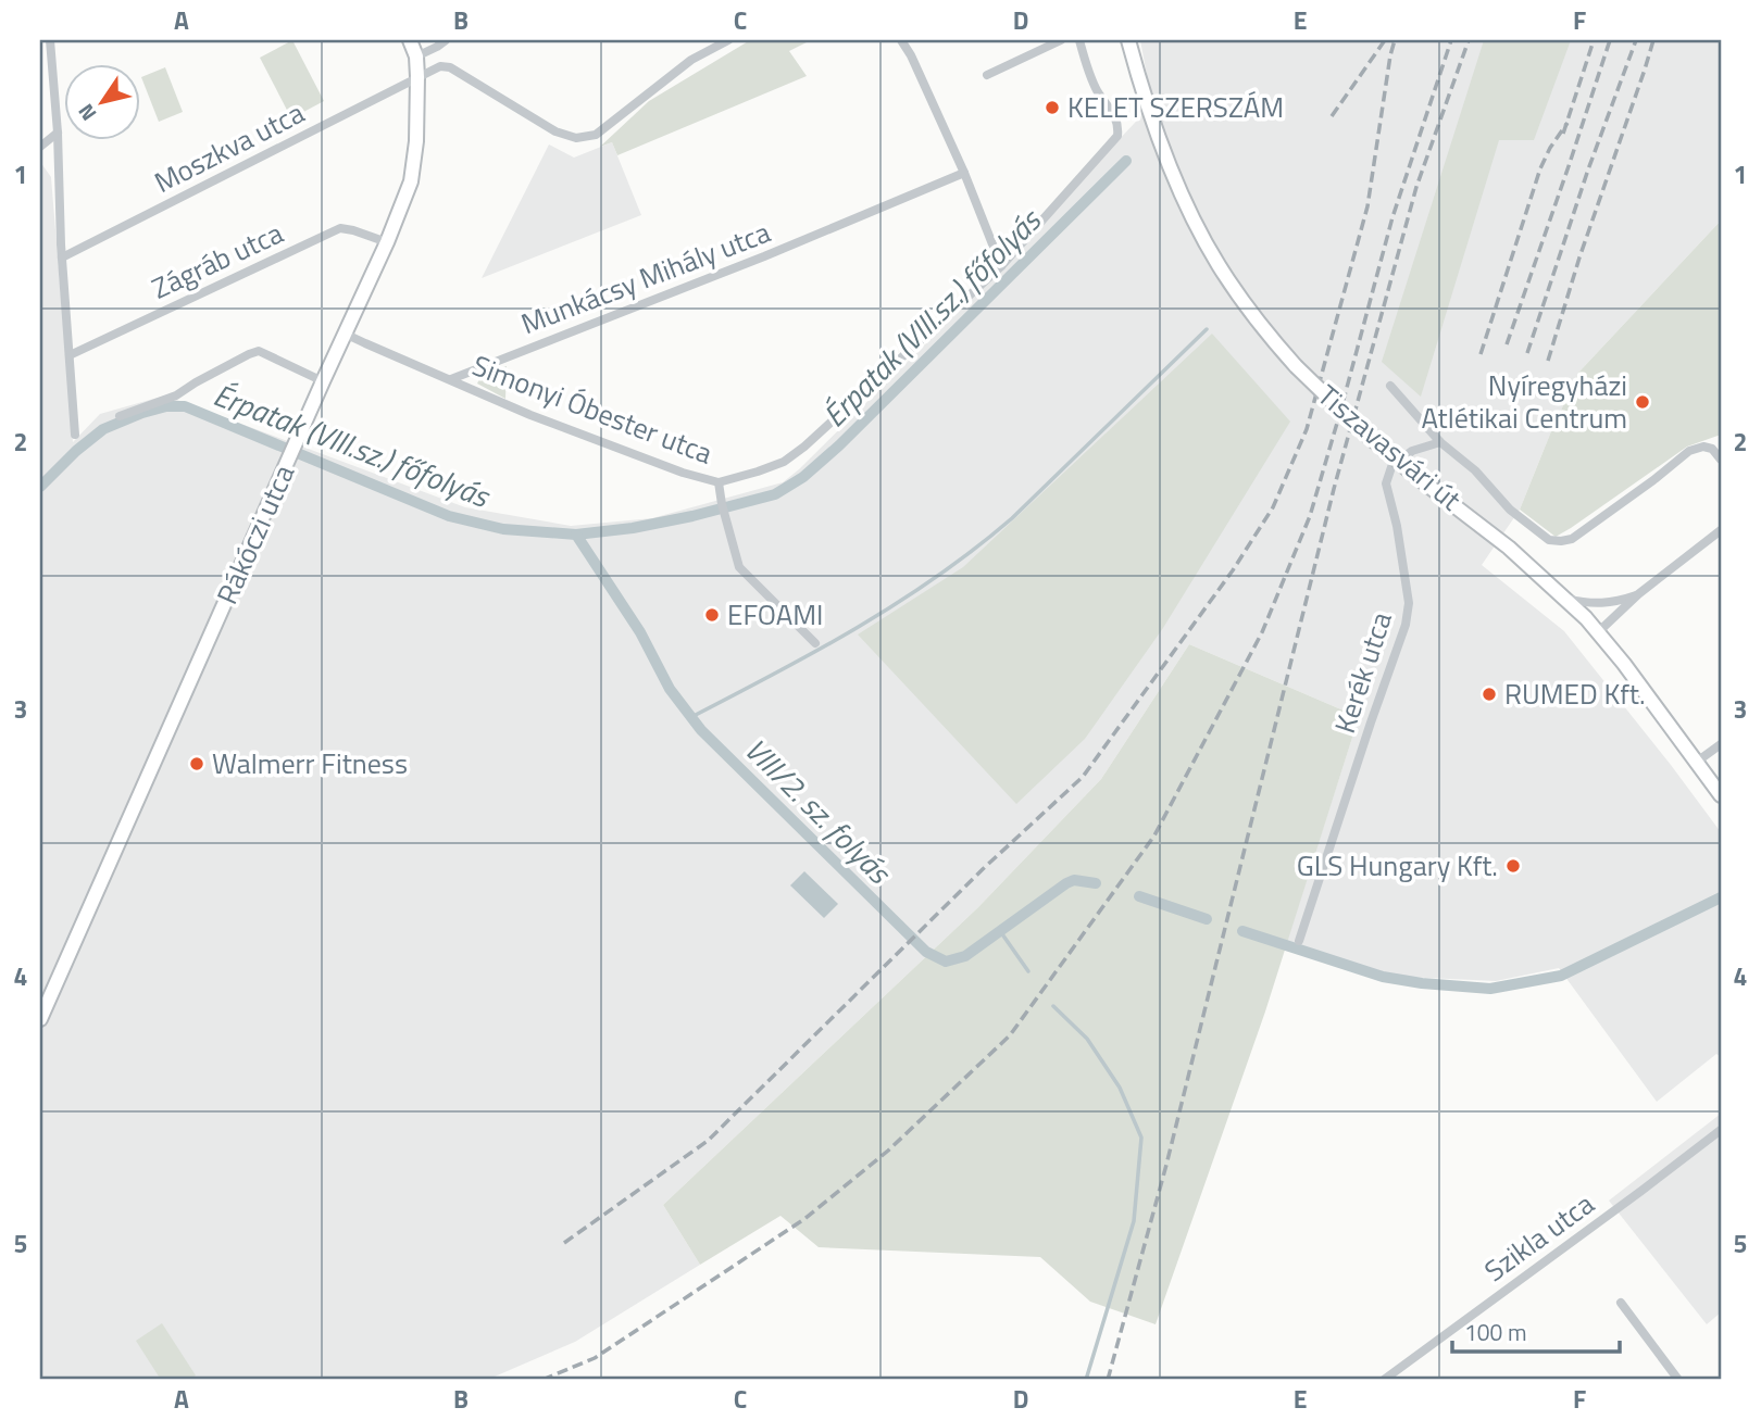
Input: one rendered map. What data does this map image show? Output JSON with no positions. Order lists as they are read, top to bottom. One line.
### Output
{"streets":{"main road":["Tiszavasvári út","Rákóczi utca"],"street":["Moszkva utca","Zágráb utca","Munkácsy Mihály utca","Simonyi Óbester utca","Kerék utca","Szikla utca"]},"crossings":[["Moszkva utca","Rákóczi utca"],["Zágráb utca","Rákóczi utca"],["Munkácsy Mihály utca","Simonyi Óbester utca"]],"water":["Érpatak (VIII.sz.) főfolyás","VIII/2. sz. folyás"],"places":["KELET SZERSZÁM","Nyíregyházi Atlétikai Centrum","EFOAMI","RUMED Kft.","Walmerr Fitness","GLS Hungary Kft."],"scale_bar":"100 m","north":"bottom left","grid":{"columns":["A","B","C","D","E","F"],"rows":["1","2","3","4","5"]}}
